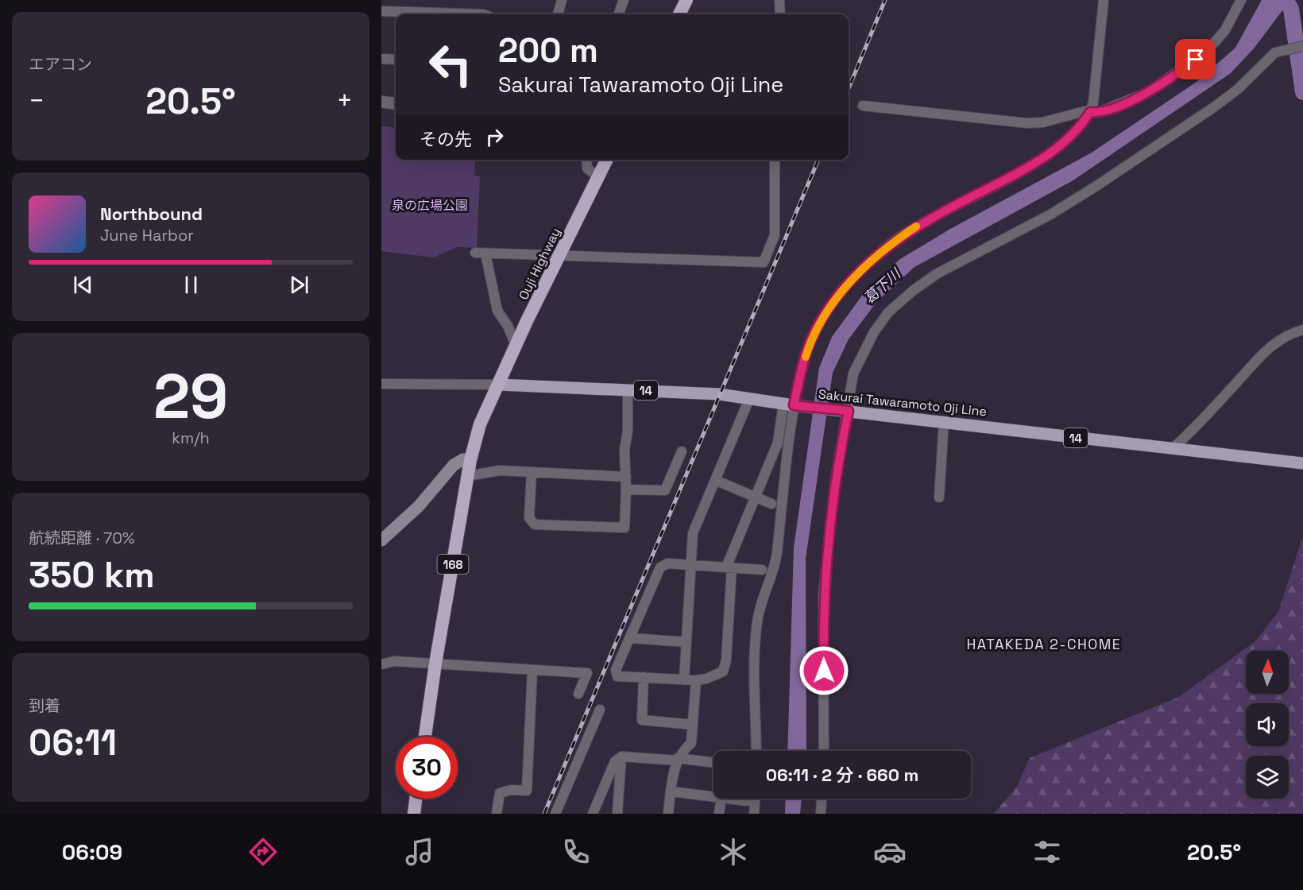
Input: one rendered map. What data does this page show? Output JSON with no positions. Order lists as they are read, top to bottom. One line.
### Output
{"streets":{"highway":["Ouji Highway","168"],"main road":["14","Sakurai Tawaramoto Oji Line"]},"crossings":[["Ouji Highway","Sakurai Tawaramoto Oji Line"],["Ouji Highway","168"],["Sakurai Tawaramoto Oji Line","168"]],"districts":["HATAKEDA 2-CHOME"],"water":["葛下川"],"parks":["泉の広場公園"],"north":"top","page":{"tile":["エアコン",["29","km/h"],["航続距離 · 70%","350 km"],["到着","06:11"]],"turn":["200 m","Sakurai Tawaramoto Oji Line"],"heat":["−","20.5°","+"],"then":"その先","song":["Northbound","June Harbor"],"limit":"30","trip":"06:11 · 2 分 · 660 m","tabs":["06:09","20.5°"]}}
